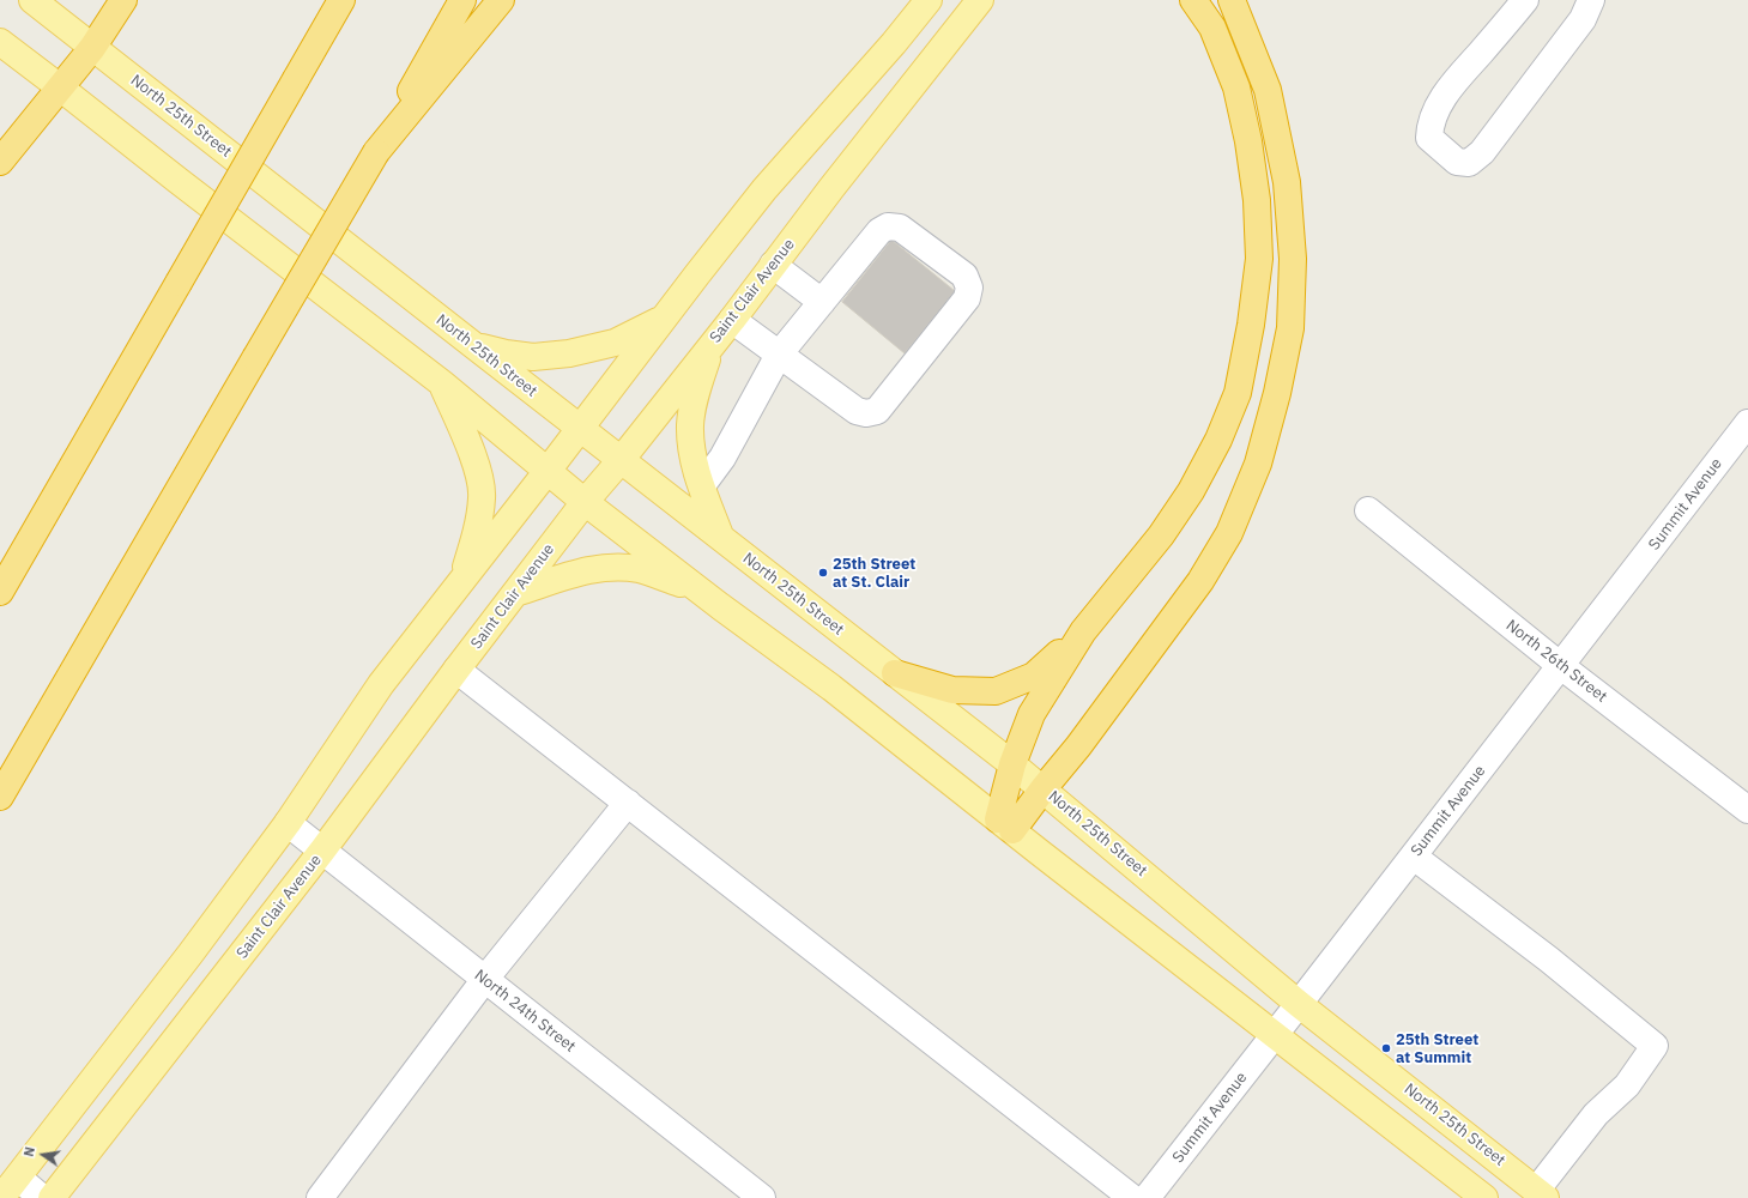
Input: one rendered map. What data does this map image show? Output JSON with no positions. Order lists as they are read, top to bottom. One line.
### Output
{"streets":{"main road":["North 25th Street","Saint Clair Avenue"],"street":["Summit Avenue","North 26th Street","North 24th Street"]},"crossings":[["North 25th Street","Saint Clair Avenue"],["North 25th Street","Summit Avenue"],["Saint Clair Avenue","North 24th Street"],["Summit Avenue","North 26th Street"]],"places":["25th Street at St. Clair","25th Street at Summit"],"north":"left"}
